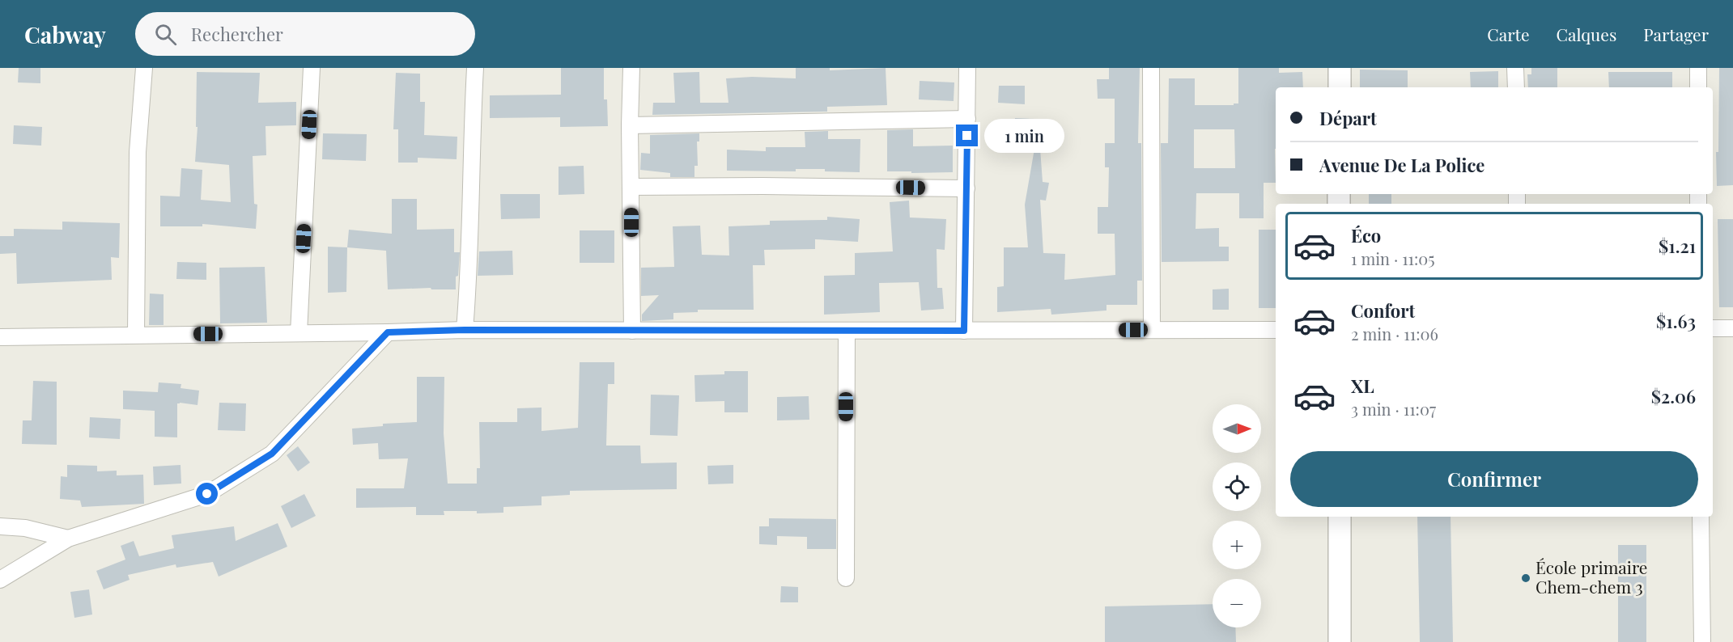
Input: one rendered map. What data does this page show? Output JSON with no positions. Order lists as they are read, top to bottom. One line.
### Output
{"places":["École primaire Chem-chem 3"],"north":"right","page":{"header":"Cabway","search":"Rechercher","nav":["Carte","Calques","Partager"],"banner":["Départ","Avenue De La Police"],"bubble":"1 min","list":[{"name":"Éco","note":"1 min · 11:05","value":"$1.21"},{"name":"Confort","note":"2 min · 11:06","value":"$1.63"},{"name":"XL","note":"3 min · 11:07","value":"$2.06"}],"map_buttons":["+","−"],"buttons":"Confirmer"}}
